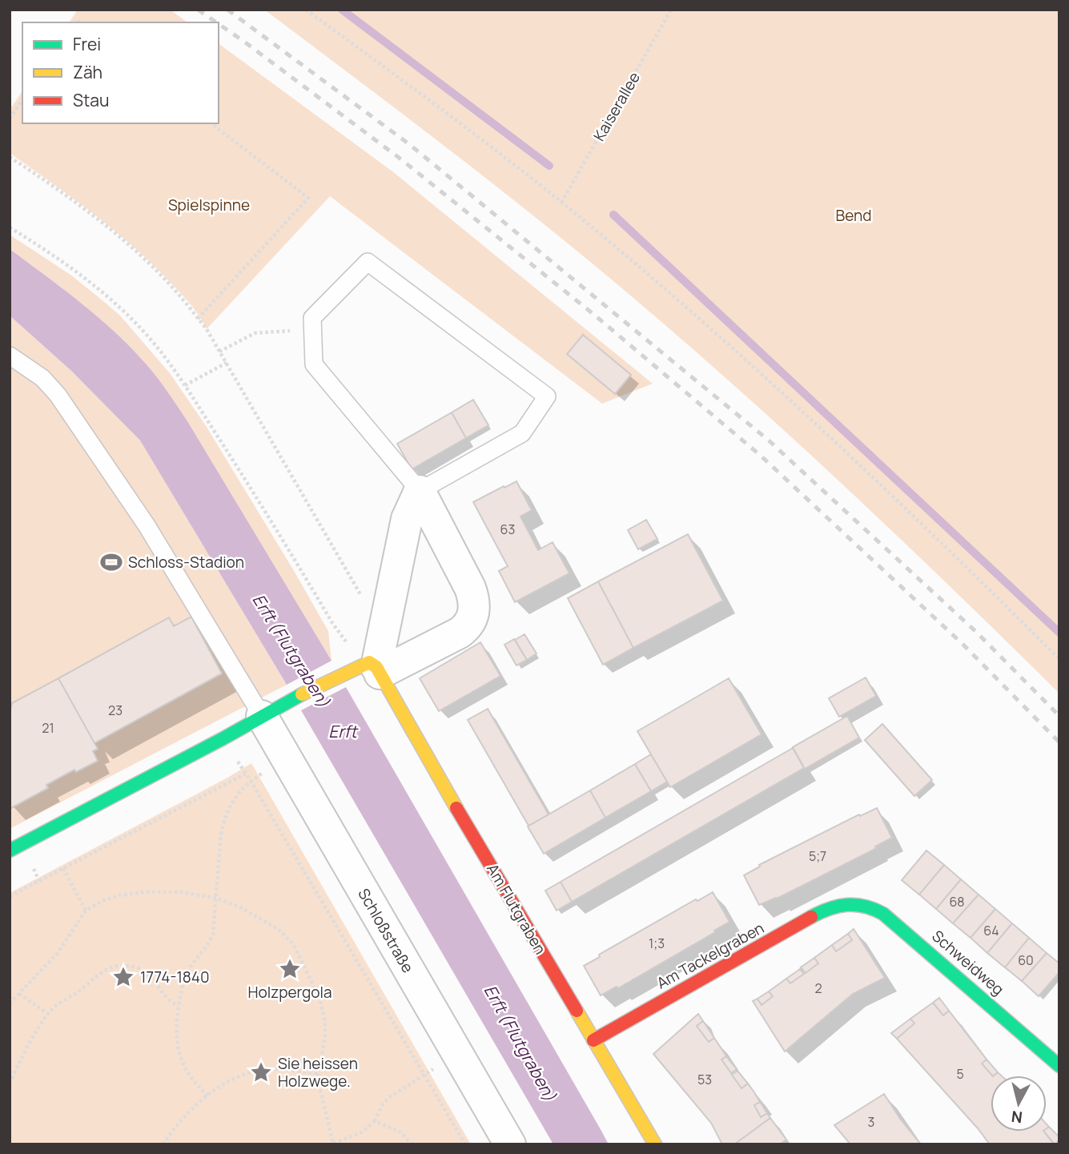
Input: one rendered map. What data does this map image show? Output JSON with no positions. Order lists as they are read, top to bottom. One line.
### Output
{"streets":{"street":["Am Flutgraben","Schloßstraße","Am Tackelgraben","Schweidweg"],"path":["Kaiserallee"]},"crossings":[["Am Flutgraben","Am Tackelgraben"],["Am Tackelgraben","Schweidweg"]],"water":["Erft (Flutgraben)","Erft"],"parks":["Spielspinne","Bend"],"places":{"sports":["Schloss-Stadion"],"place":["Holzpergola","1774-1840","Sie heissen Holzwege."]},"house_numbers":["63","23","21","5;7","68","64","1;3","60","2","5","53","3"],"legend":["Frei","Zäh","Stau"],"north":"bottom"}
